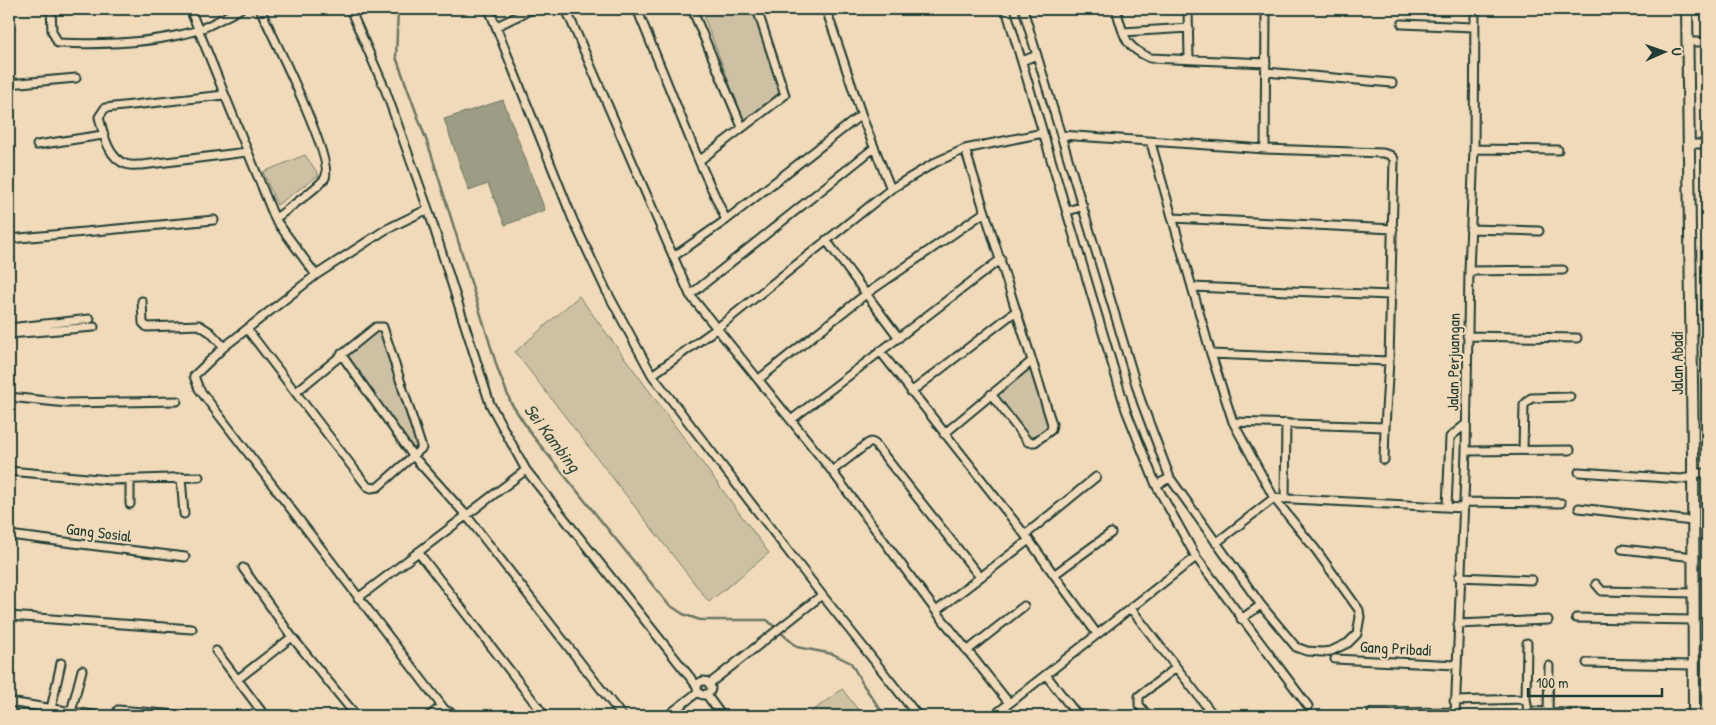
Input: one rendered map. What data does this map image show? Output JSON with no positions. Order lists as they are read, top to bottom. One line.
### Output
{"streets":{"street":["Jalan Perjuangan","Jalan Abadi","Gang Sosial","Gang Pribadi"]},"crossings":[["Jalan Perjuangan","Gang Pribadi"]],"water":["Sei Kambing"],"scale_bar":"100 m","north":"right"}
